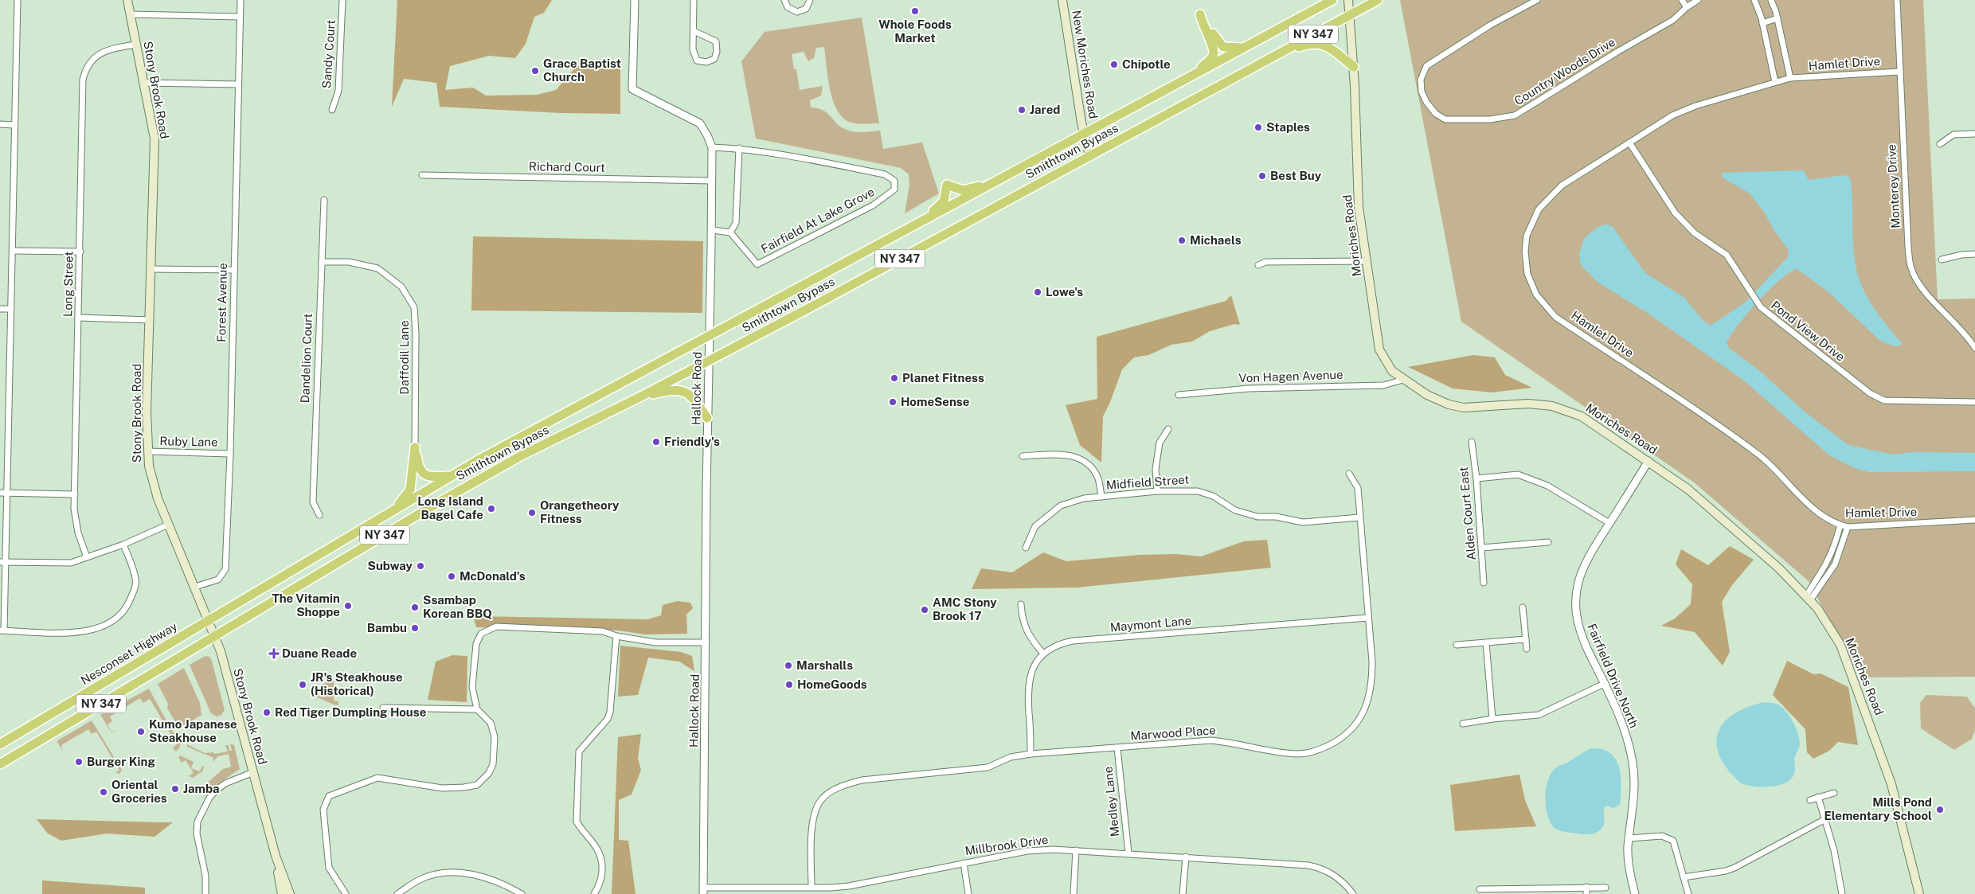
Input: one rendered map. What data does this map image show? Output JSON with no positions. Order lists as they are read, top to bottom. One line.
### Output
{"streets":{"highway":["NY 347","Smithtown Bypass","Nesconset Highway"],"main road":["New Moriches Road","Stony Brook Road","Moriches Road"],"street":["Sandy Court","Hamlet Drive","Country Woods Drive","Richard Court","Monterey Drive","Fairfield At Lake Grove","Long Street","Forest Avenue","Pond View Drive","Daffodil Lane","Dandelion Court","Von Hagen Avenue","Hallock Road","Ruby Lane","Midfield Street","Alden Court East","Maymont Lane","Fairfield Drive North","Marwood Place","Medley Lane","Millbrook Drive"]},"crossings":[["NY 347","Stony Brook Road"],["NY 347","Smithtown Bypass"],["Hamlet Drive","Monterey Drive"],["Hamlet Drive","Pond View Drive"],["New Moriches Road","Smithtown Bypass"],["Stony Brook Road","Smithtown Bypass"],["Stony Brook Road","Long Street"],["Stony Brook Road","Forest Avenue"],["Stony Brook Road","Ruby Lane"],["Stony Brook Road","Nesconset Highway"],["Smithtown Bypass","Moriches Road"],["Smithtown Bypass","Hallock Road"],["Smithtown Bypass","Nesconset Highway"],["Richard Court","Hallock Road"],["Fairfield At Lake Grove","Hallock Road"],["Moriches Road","Von Hagen Avenue"],["Moriches Road","Fairfield Drive North"],["Forest Avenue","Ruby Lane"],["Daffodil Lane","Dandelion Court"],["Hallock Road","Millbrook Drive"],["Midfield Street","Marwood Place"],["Maymont Lane","Marwood Place"],["Marwood Place","Medley Lane"],["Marwood Place","Millbrook Drive"],["Medley Lane","Millbrook Drive"]],"places":{"other":["Whole Foods Market","Chipotle","Grace Baptist Church","Jared","Staples","Best Buy","Michaels","Lowe's","Planet Fitness","HomeSense","Friendly's","Long Island Bagel Cafe","Orangetheory Fitness","Subway","McDonald's","The Vitamin Shoppe","Ssambap Korean BBQ","AMC Stony Brook 17","Bambu","Marshalls","JR's Steakhouse (Historical)","HomeGoods","Red Tiger Dumpling House","Kumo Japanese Steakhouse","Burger King","Jamba","Oriental Groceries","Mills Pond Elementary School"],"health":["Duane Reade"]}}
